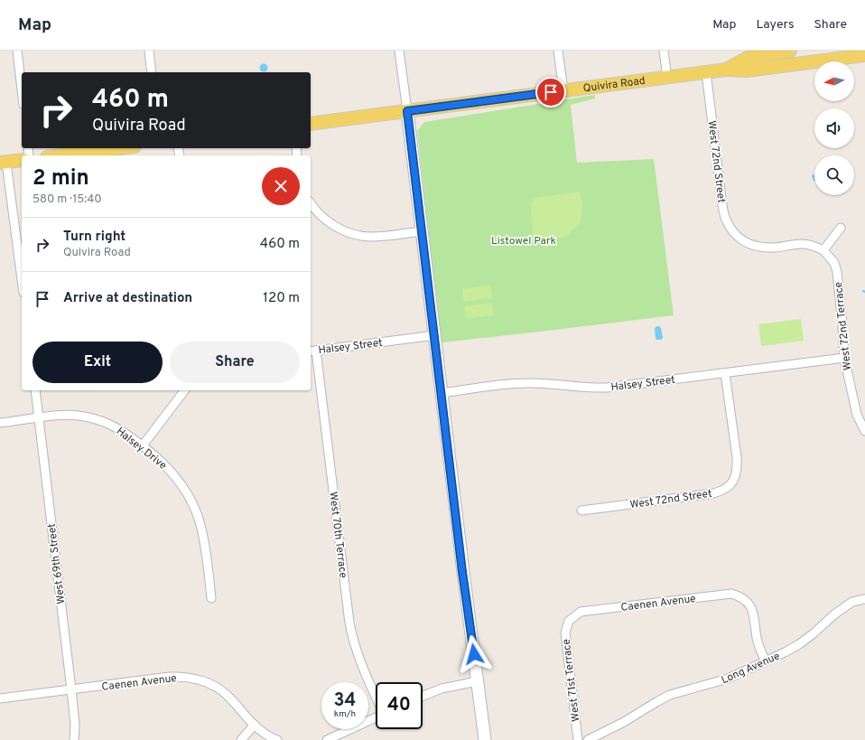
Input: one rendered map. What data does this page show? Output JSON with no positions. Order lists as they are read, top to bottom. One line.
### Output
{"streets":{"main road":["Quivira Road"],"street":["West 72nd Street","West 72nd Terrace","Halsey Street","Halsey Drive","West 70th Terrace","West 69th Street","Caenen Avenue","Long Avenue","West 71st Terrace"]},"crossings":[["Quivira Road","West 72nd Street"],["West 72nd Street","West 72nd Terrace"],["West 72nd Street","Halsey Street"],["West 72nd Terrace","Halsey Street"],["Halsey Street","West 70th Terrace"],["Halsey Drive","West 69th Street"],["West 69th Street","Caenen Avenue"],["Caenen Avenue","Long Avenue"],["Caenen Avenue","West 71st Terrace"]],"parks":["Listowel Park"],"north":"left","page":{"header":"Map","nav":["Map","Layers","Share"],"turn":["460 m","Quivira Road"],"heading":["2 min","580 m · 15:40"],"list":[{"name":"Turn right","note":"Quivira Road","value":"460 m"},{"name":"Arrive at destination","value":"120 m"}],"buttons":["Exit","Share"],"speed":"34 km/h","limit":"40"}}
